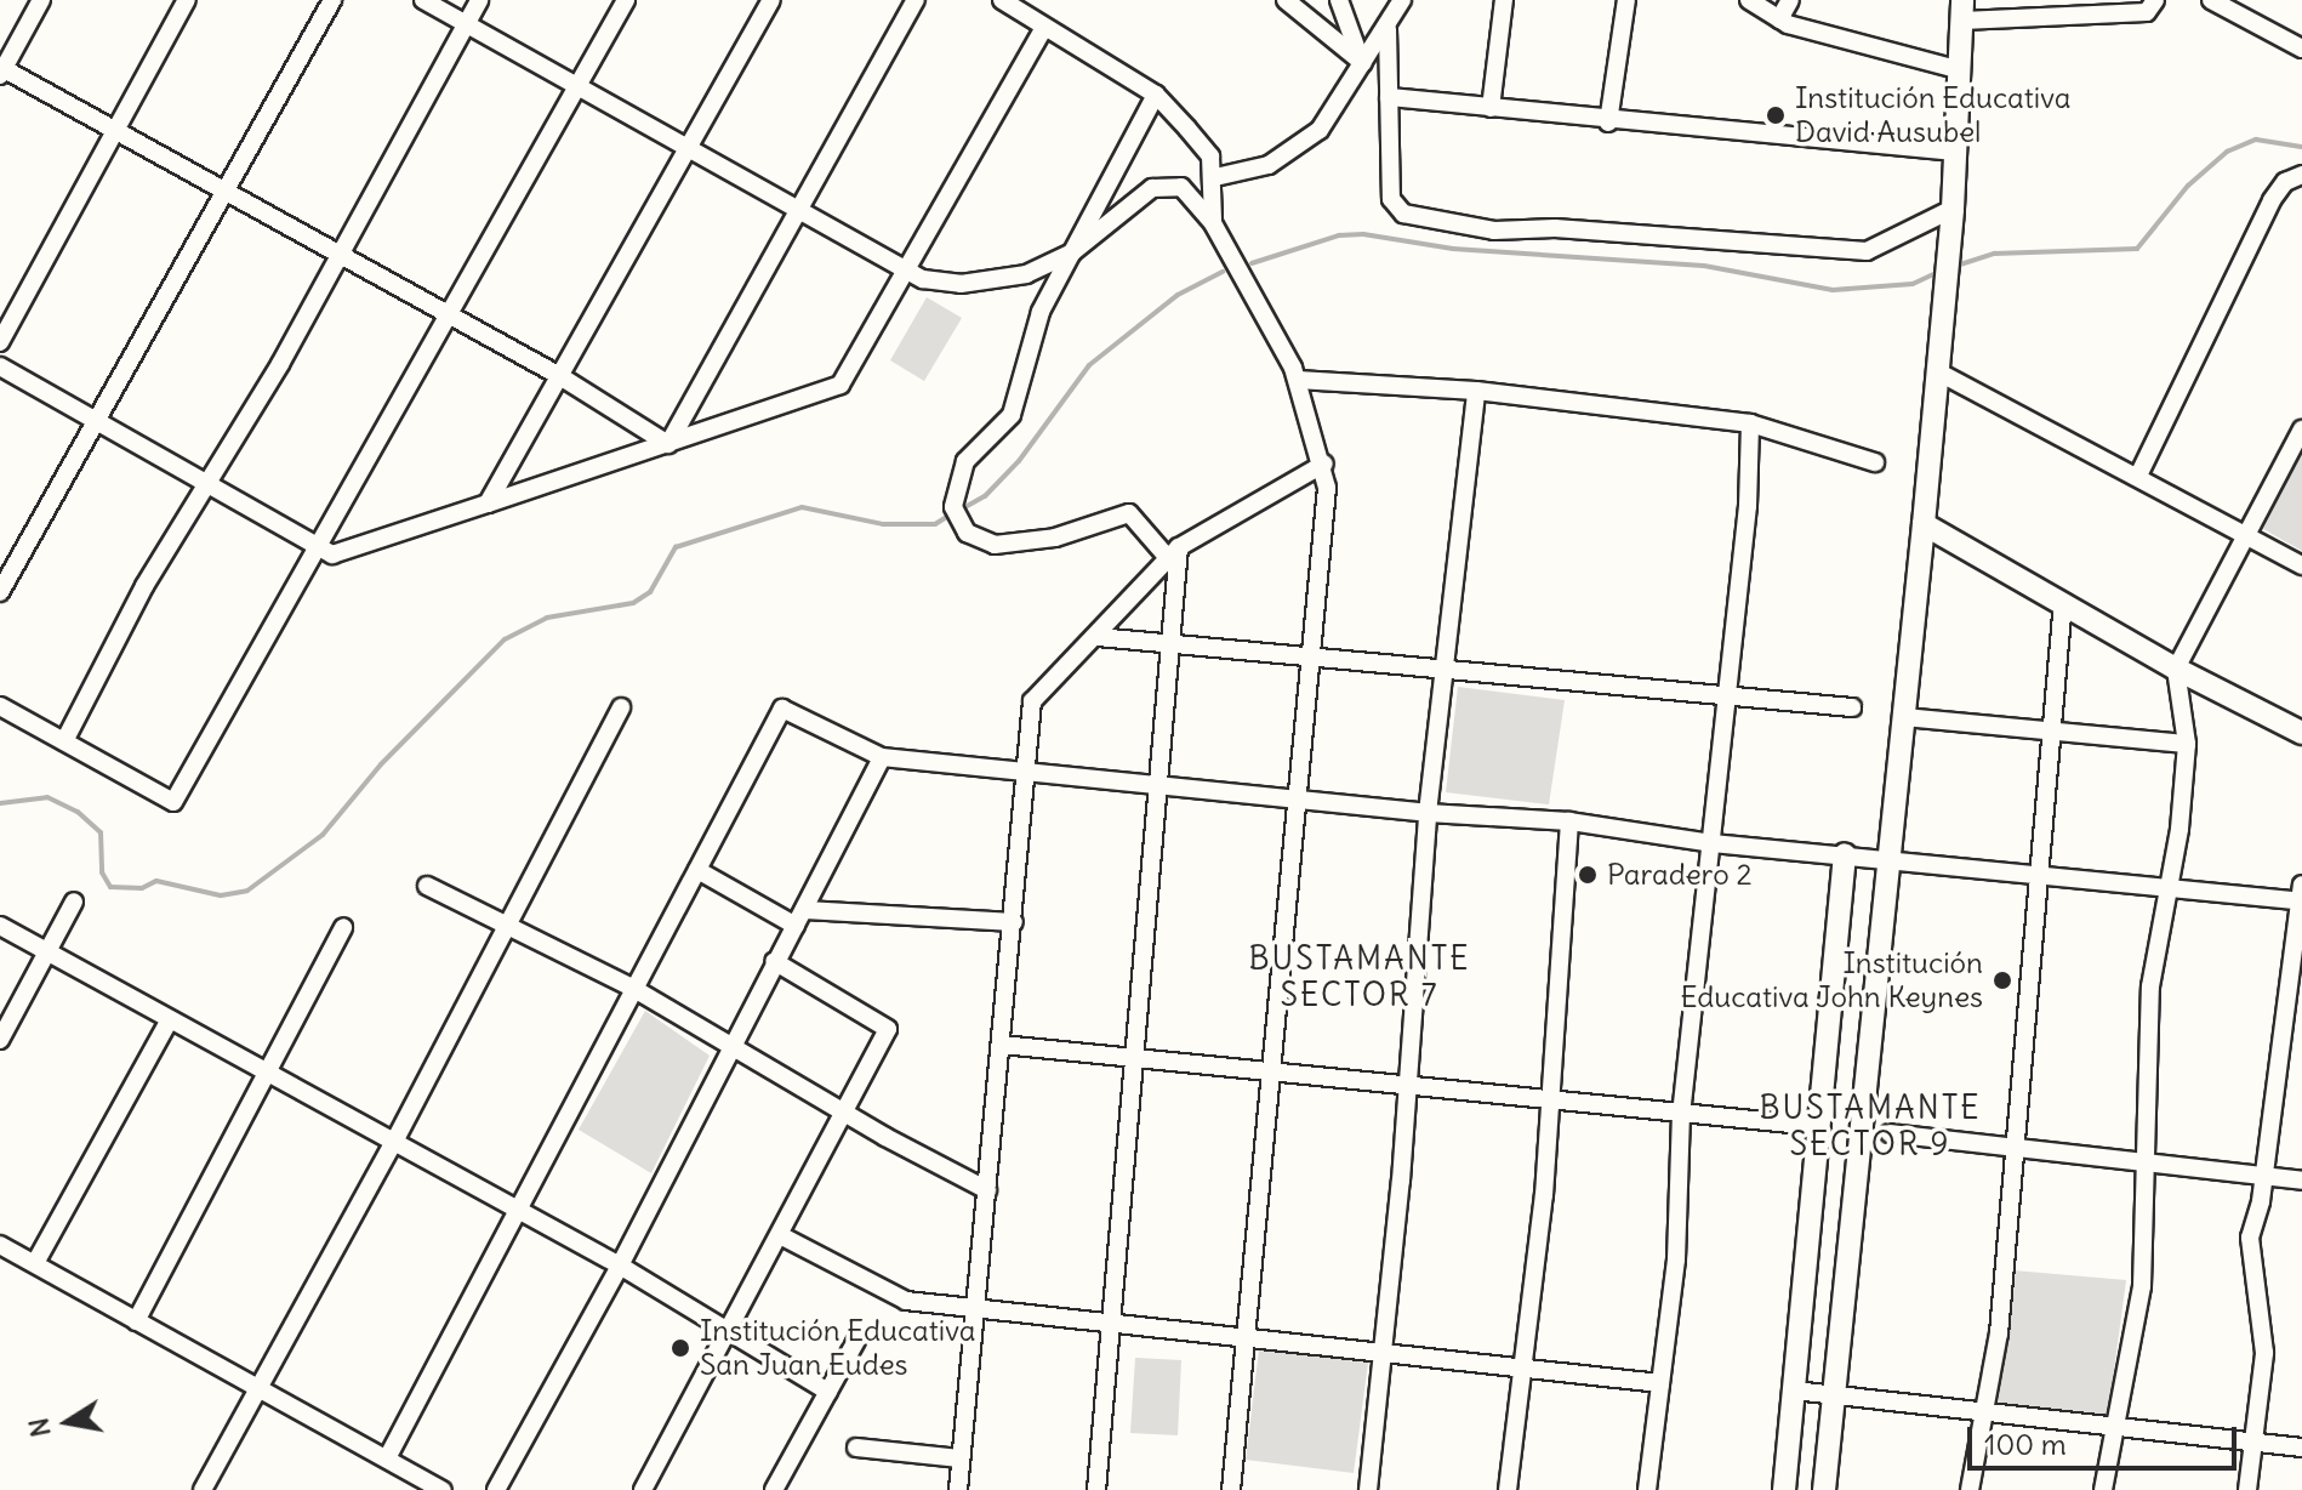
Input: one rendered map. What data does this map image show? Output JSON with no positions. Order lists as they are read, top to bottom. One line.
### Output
{"districts":["BUSTAMANTE SECTOR 7","BUSTAMANTE SECTOR 9"],"places":["Institución Educativa David Ausubel","Paradero 2","Institución Educativa John Keynes","Institución Educativa San Juan Eudes"],"scale_bar":"100 m","north":"left"}
